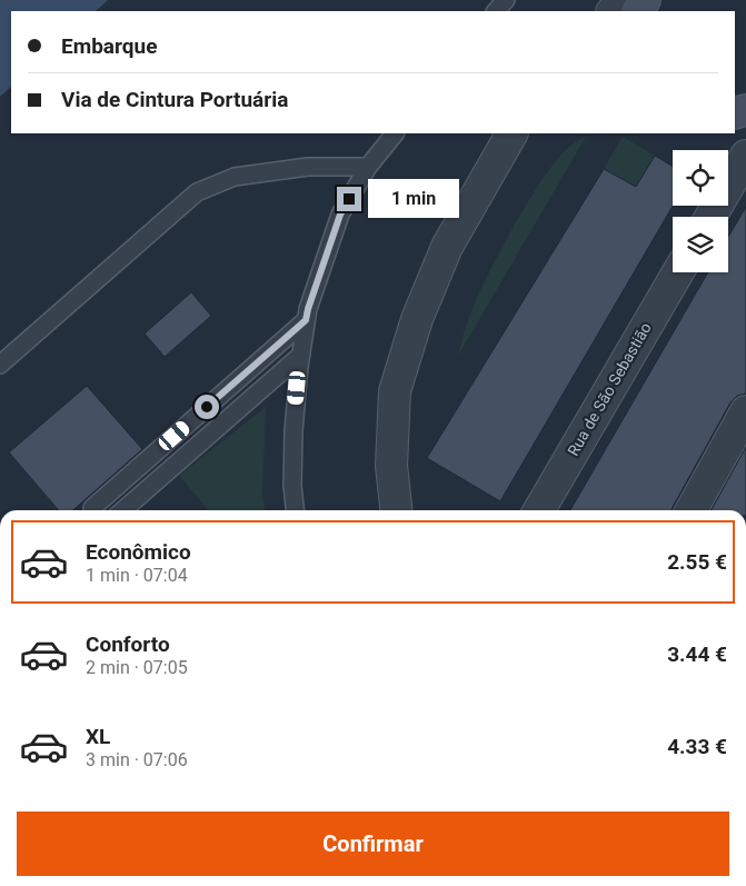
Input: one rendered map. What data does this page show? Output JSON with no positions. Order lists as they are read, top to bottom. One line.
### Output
{"streets":{"street":["Rua de São Sebastião"]},"page":{"banner":["Embarque","Via de Cintura Portuária"],"bubble":"1 min","list":[{"name":"Econômico","note":"1 min · 07:04","value":"2.55 €"},{"name":"Conforto","note":"2 min · 07:05","value":"3.44 €"},{"name":"XL","note":"3 min · 07:06","value":"4.33 €"}],"buttons":"Confirmar"}}
